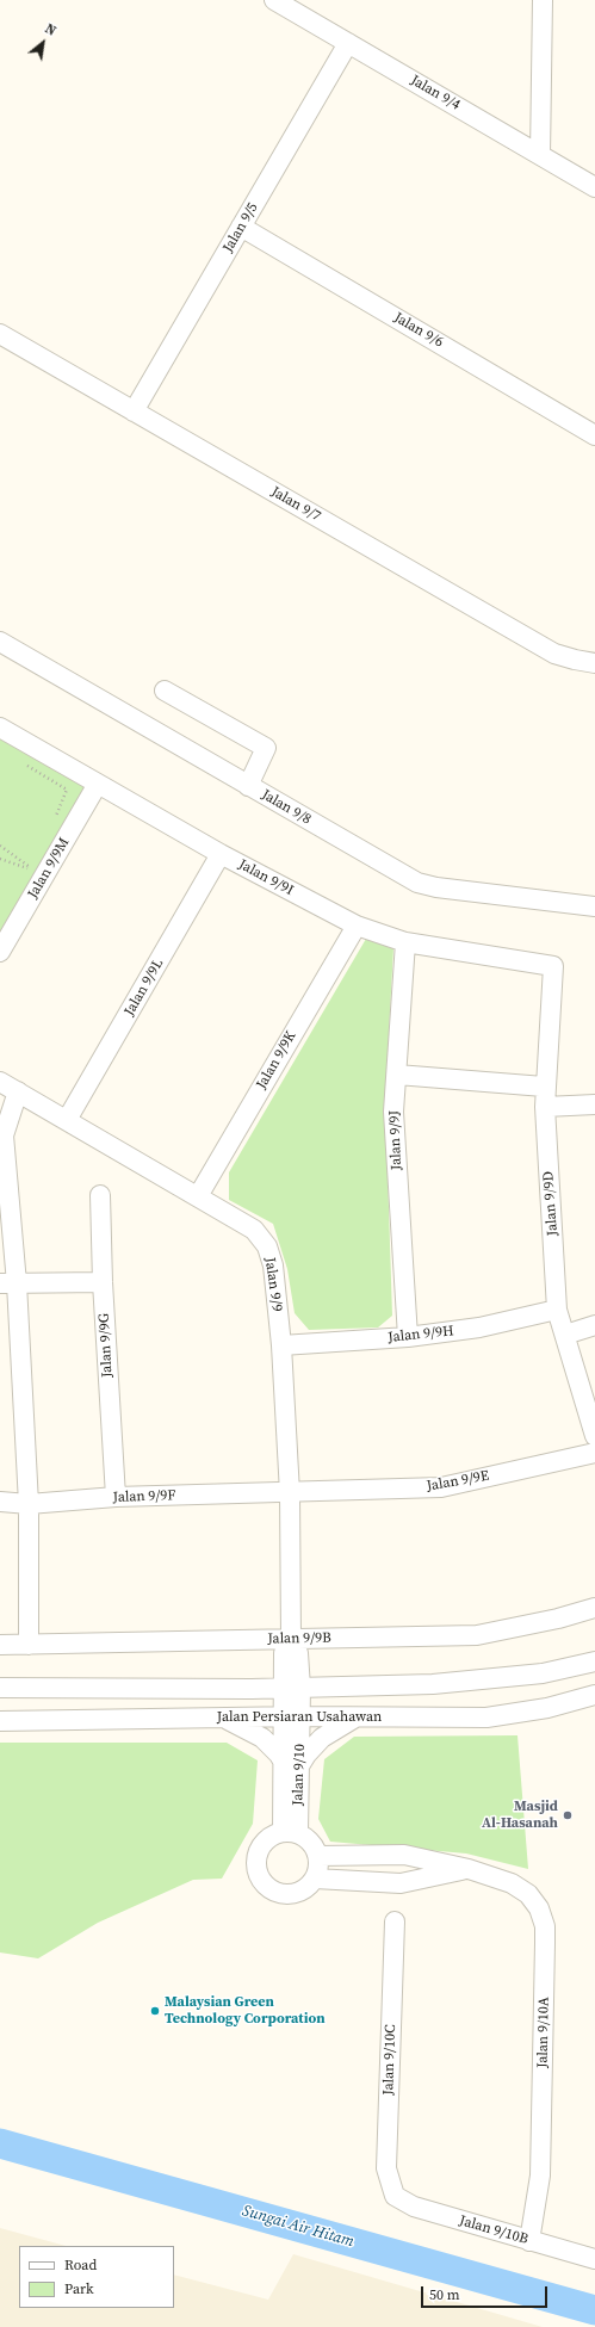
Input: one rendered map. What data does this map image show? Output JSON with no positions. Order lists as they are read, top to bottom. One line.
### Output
{"streets":{"street":["Jalan 9/4","Jalan 9/5","Jalan 9/6","Jalan 9/7","Jalan 9/8","Jalan 9/9M","Jalan 9/9I","Jalan 9/9L","Jalan 9/9K","Jalan 9/9J","Jalan 9/9D","Jalan 9/9","Jalan 9/9H","Jalan 9/9G","Jalan 9/9E","Jalan 9/9F","Jalan 9/9B","Jalan Persiaran Usahawan","Jalan 9/10","Jalan 9/10A","Jalan 9/10C","Jalan 9/10B"]},"crossings":[["Jalan 9/4","Jalan 9/5"],["Jalan 9/5","Jalan 9/6"],["Jalan 9/5","Jalan 9/7"],["Jalan 9/9M","Jalan 9/9I"],["Jalan 9/9I","Jalan 9/9L"],["Jalan 9/9I","Jalan 9/9K"],["Jalan 9/9I","Jalan 9/9J"],["Jalan 9/9I","Jalan 9/9D"],["Jalan 9/9L","Jalan 9/9"],["Jalan 9/9K","Jalan 9/9"],["Jalan 9/9J","Jalan 9/9H"],["Jalan 9/9D","Jalan 9/9H"],["Jalan 9/9","Jalan 9/9H"],["Jalan 9/9","Jalan 9/9E"],["Jalan 9/9","Jalan 9/9F"],["Jalan 9/9","Jalan 9/9B"],["Jalan 9/9","Jalan Persiaran Usahawan"],["Jalan 9/9","Jalan 9/10"],["Jalan 9/9G","Jalan 9/9F"],["Jalan 9/9E","Jalan 9/9F"],["Jalan Persiaran Usahawan","Jalan 9/10"],["Jalan 9/10","Jalan 9/10A"],["Jalan 9/10A","Jalan 9/10B"],["Jalan 9/10C","Jalan 9/10B"]],"water":["Sungai Air Hitam"],"places":["Masjid Al-Hasanah","Malaysian Green Technology Corporation"],"legend":["Road","Park"],"scale_bar":"50 m","north":"top right"}
